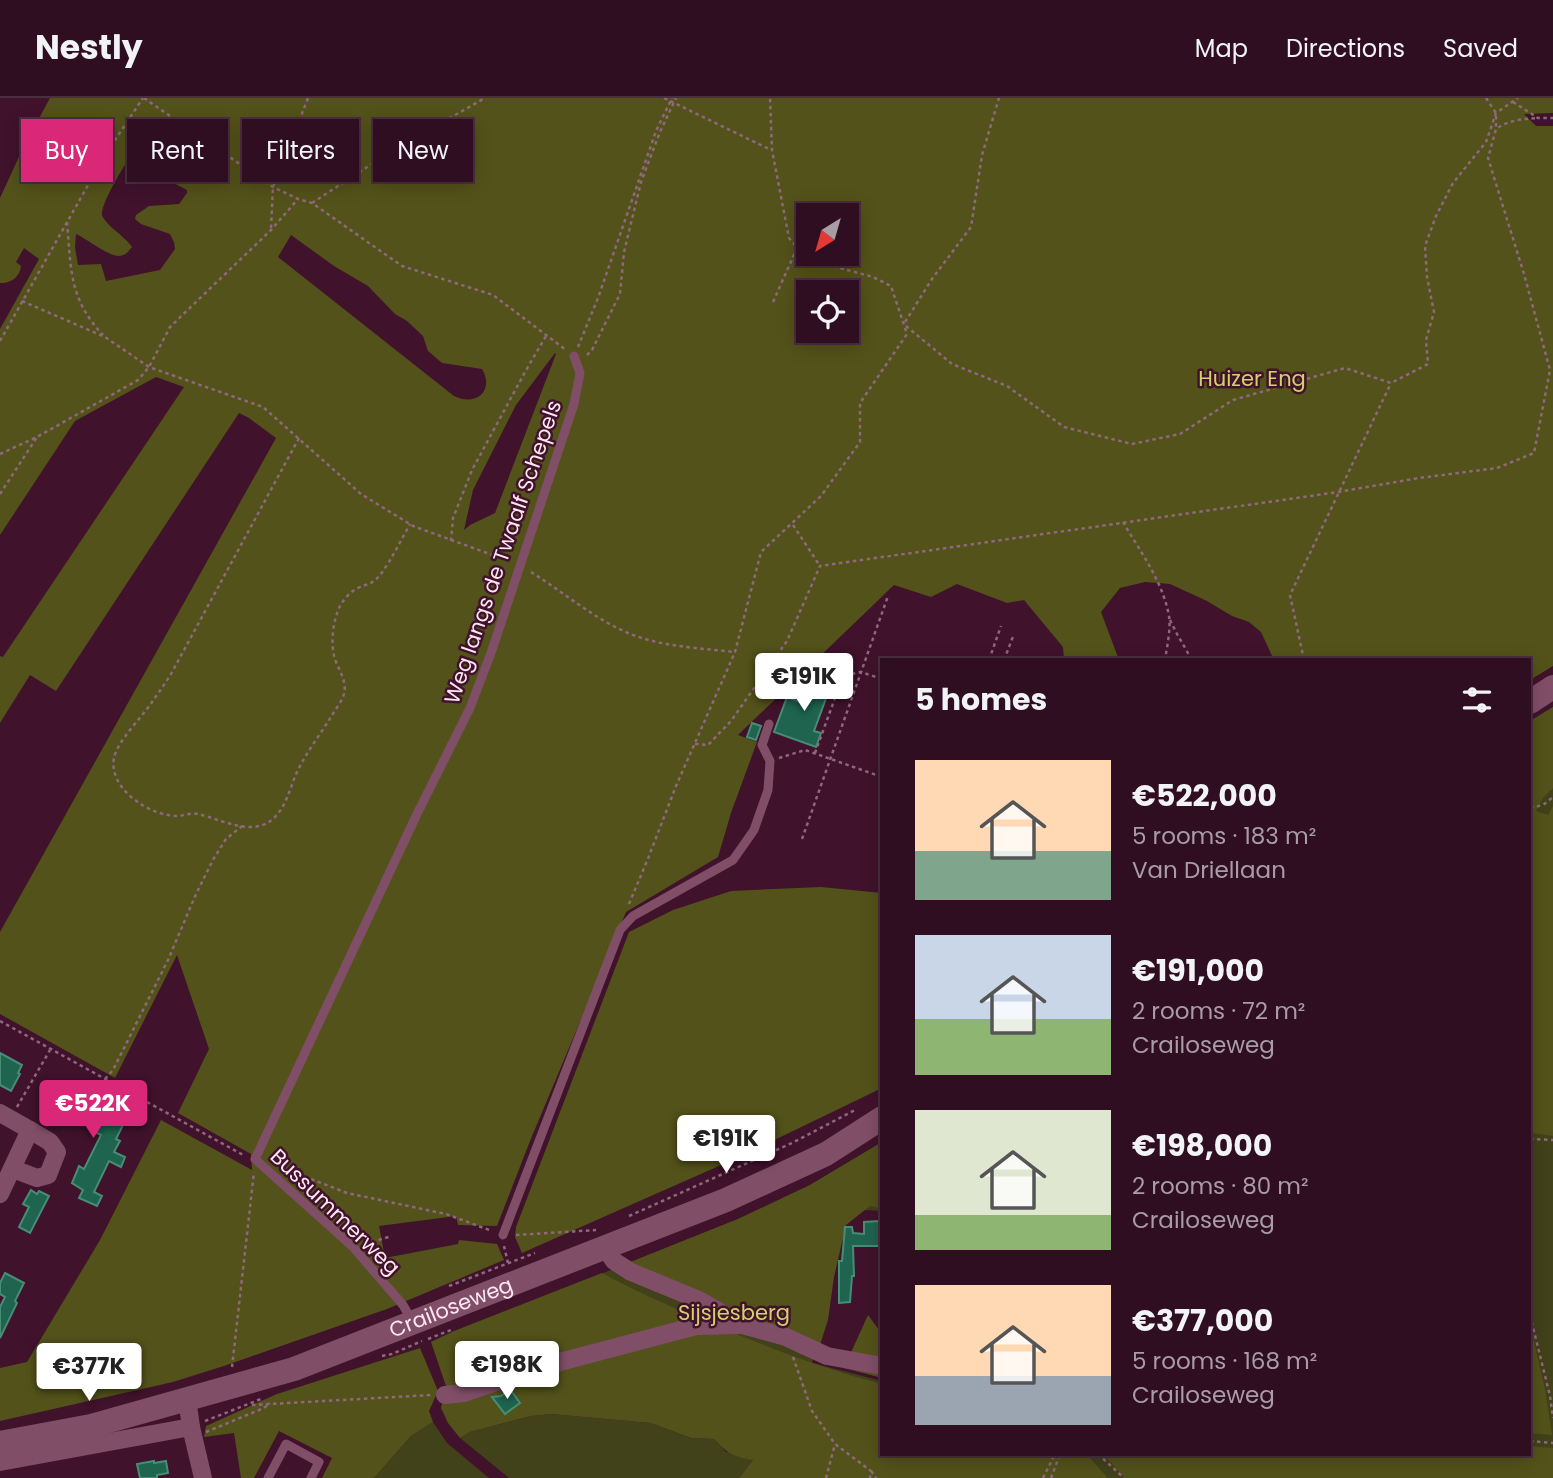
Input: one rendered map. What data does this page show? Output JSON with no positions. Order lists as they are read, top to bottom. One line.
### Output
{"streets":{"main road":["Crailoseweg"],"lane":["Weg langs de Twaalf Schepels","Bussummerweg"]},"crossings":[["Weg langs de Twaalf Schepels","Bussummerweg"],["Bussummerweg","Crailoseweg"]],"parks":["Huizer Eng","Sijsjesberg"],"north":"bottom left","page":{"header":"Nestly","nav":["Map","Directions","Saved"],"chip":["Buy","Rent","Filters","New"],"price":["€191K","€522K","€191K","€198K","€377K"],"heading":"5 homes","list":[{"name":"€522,000","note":"5 rooms · 183 m² · Van Driellaan"},{"name":"€191,000","note":"2 rooms · 72 m² · Crailoseweg"},{"name":"€198,000","note":"2 rooms · 80 m² · Crailoseweg"},{"name":"€377,000","note":"5 rooms · 168 m² · Crailoseweg"}]}}
